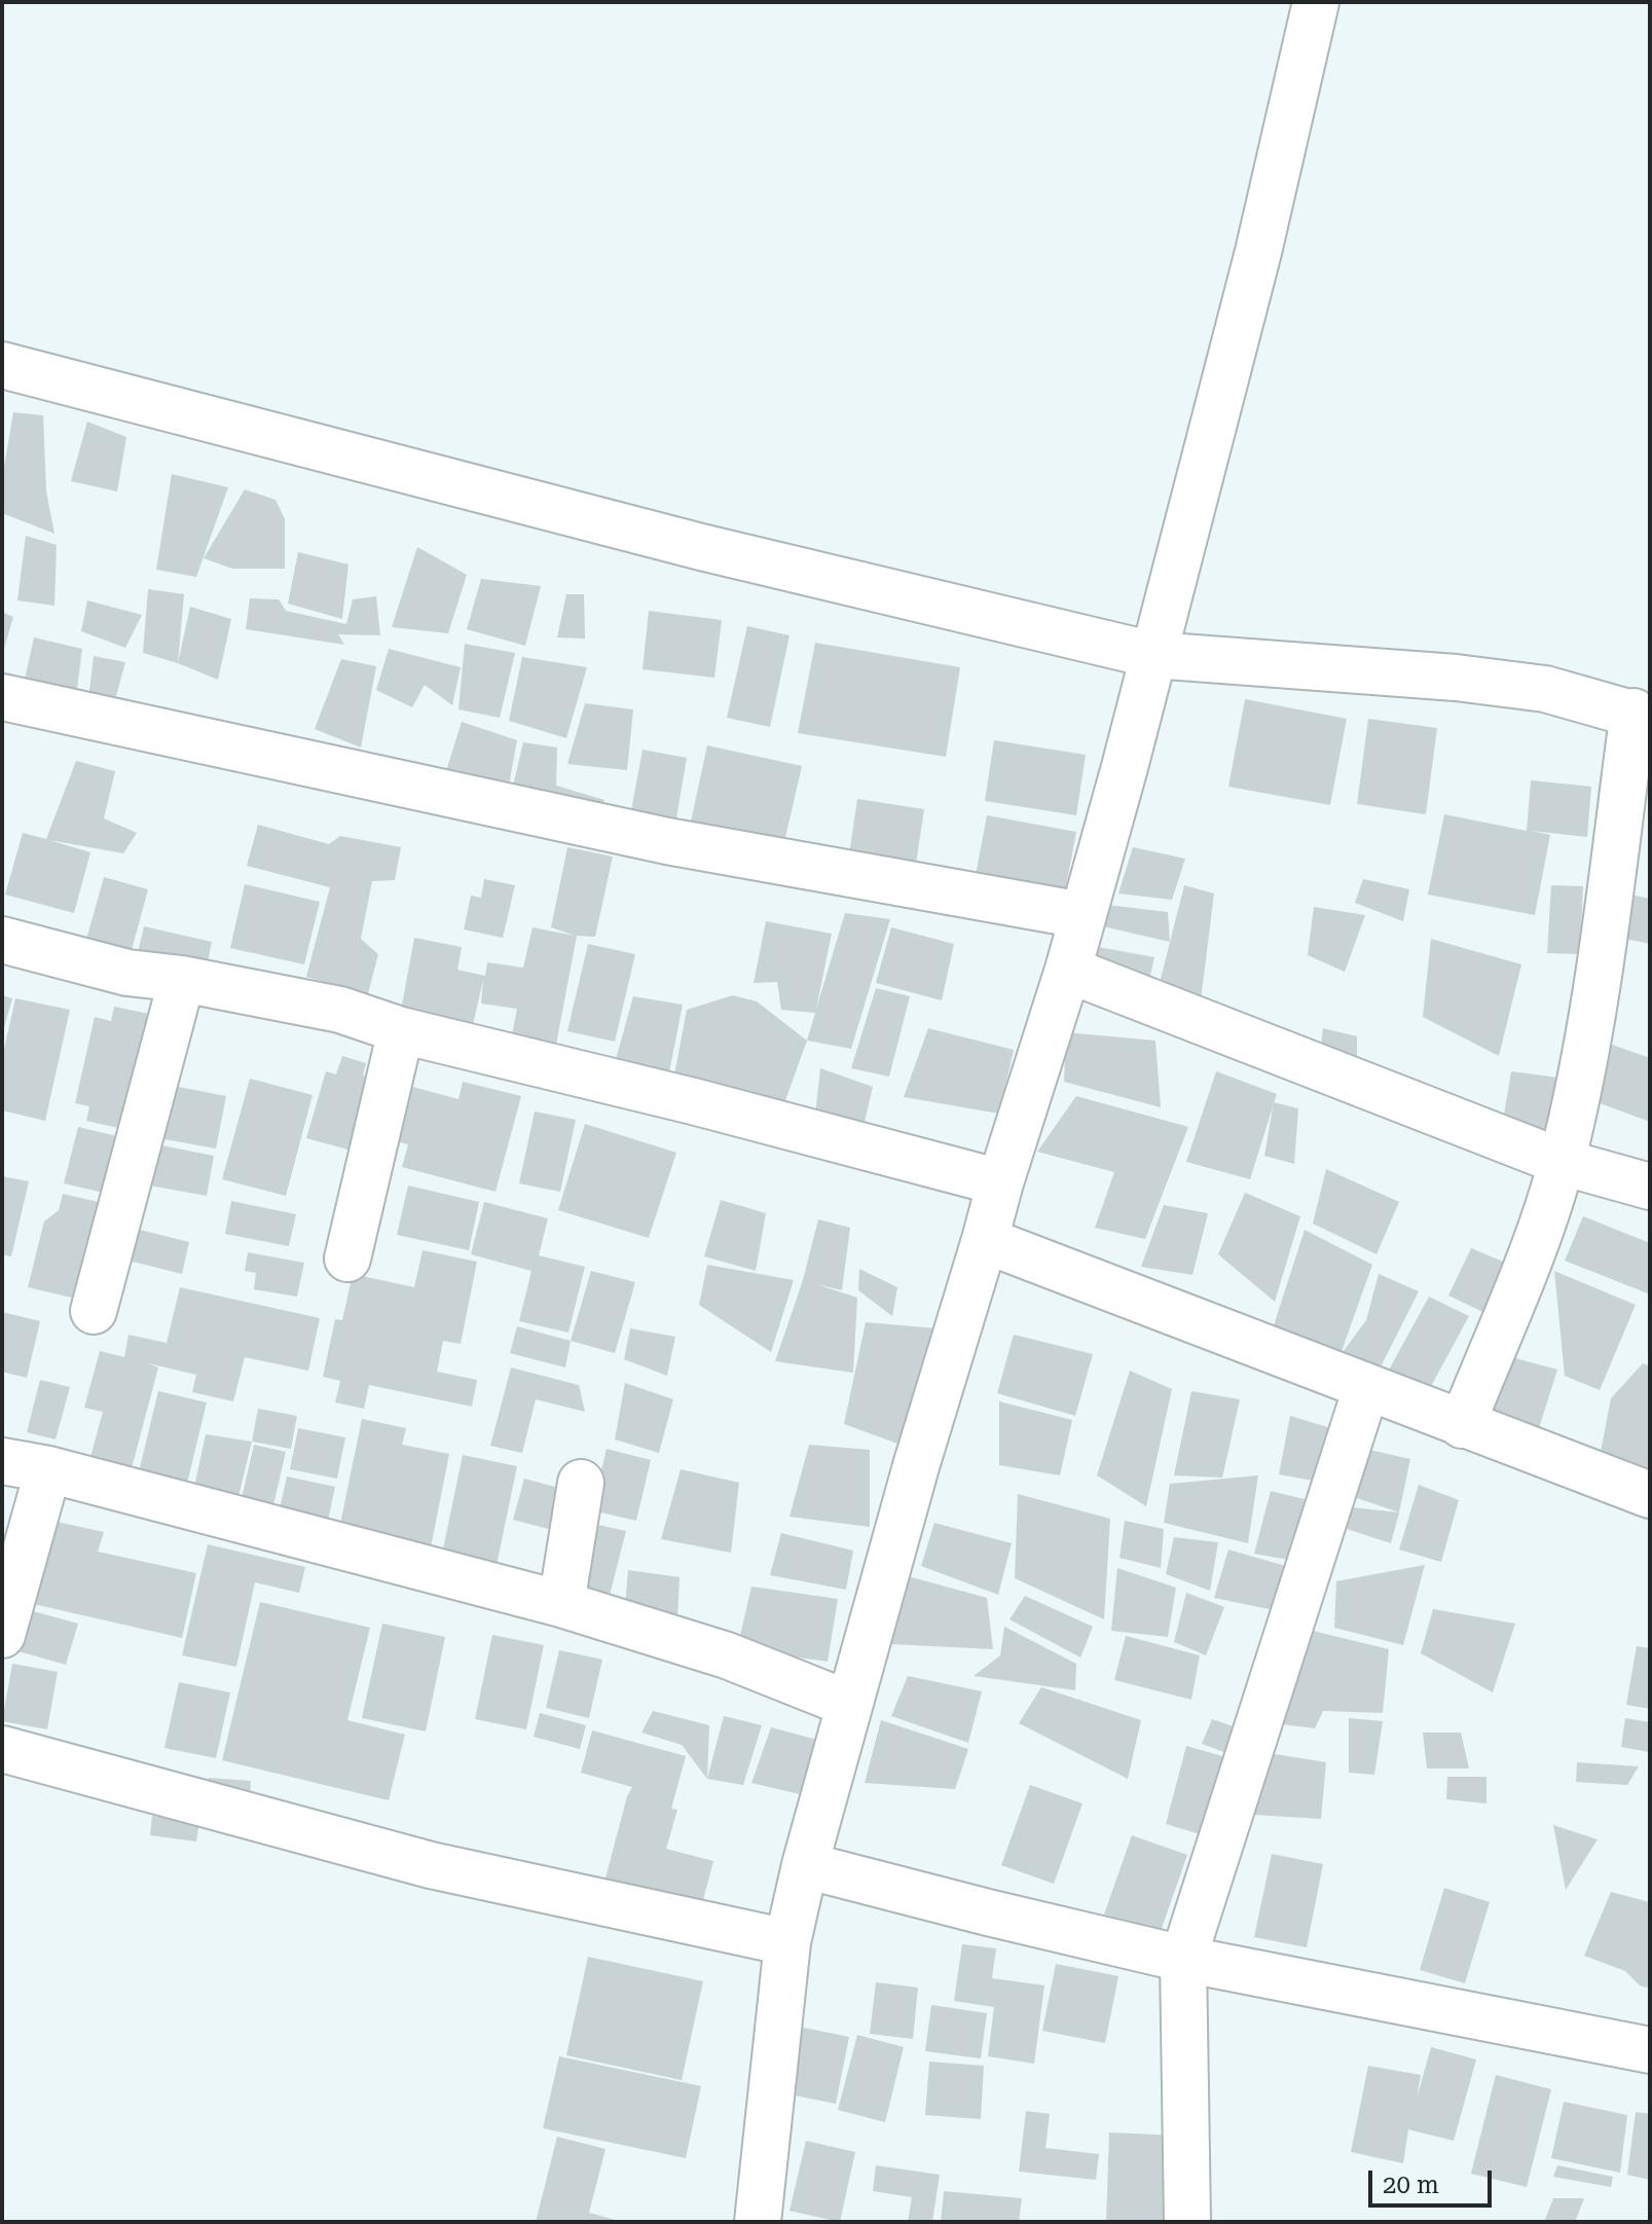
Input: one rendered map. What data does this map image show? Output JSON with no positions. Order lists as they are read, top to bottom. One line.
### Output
{"scale_bar":"20 m"}
